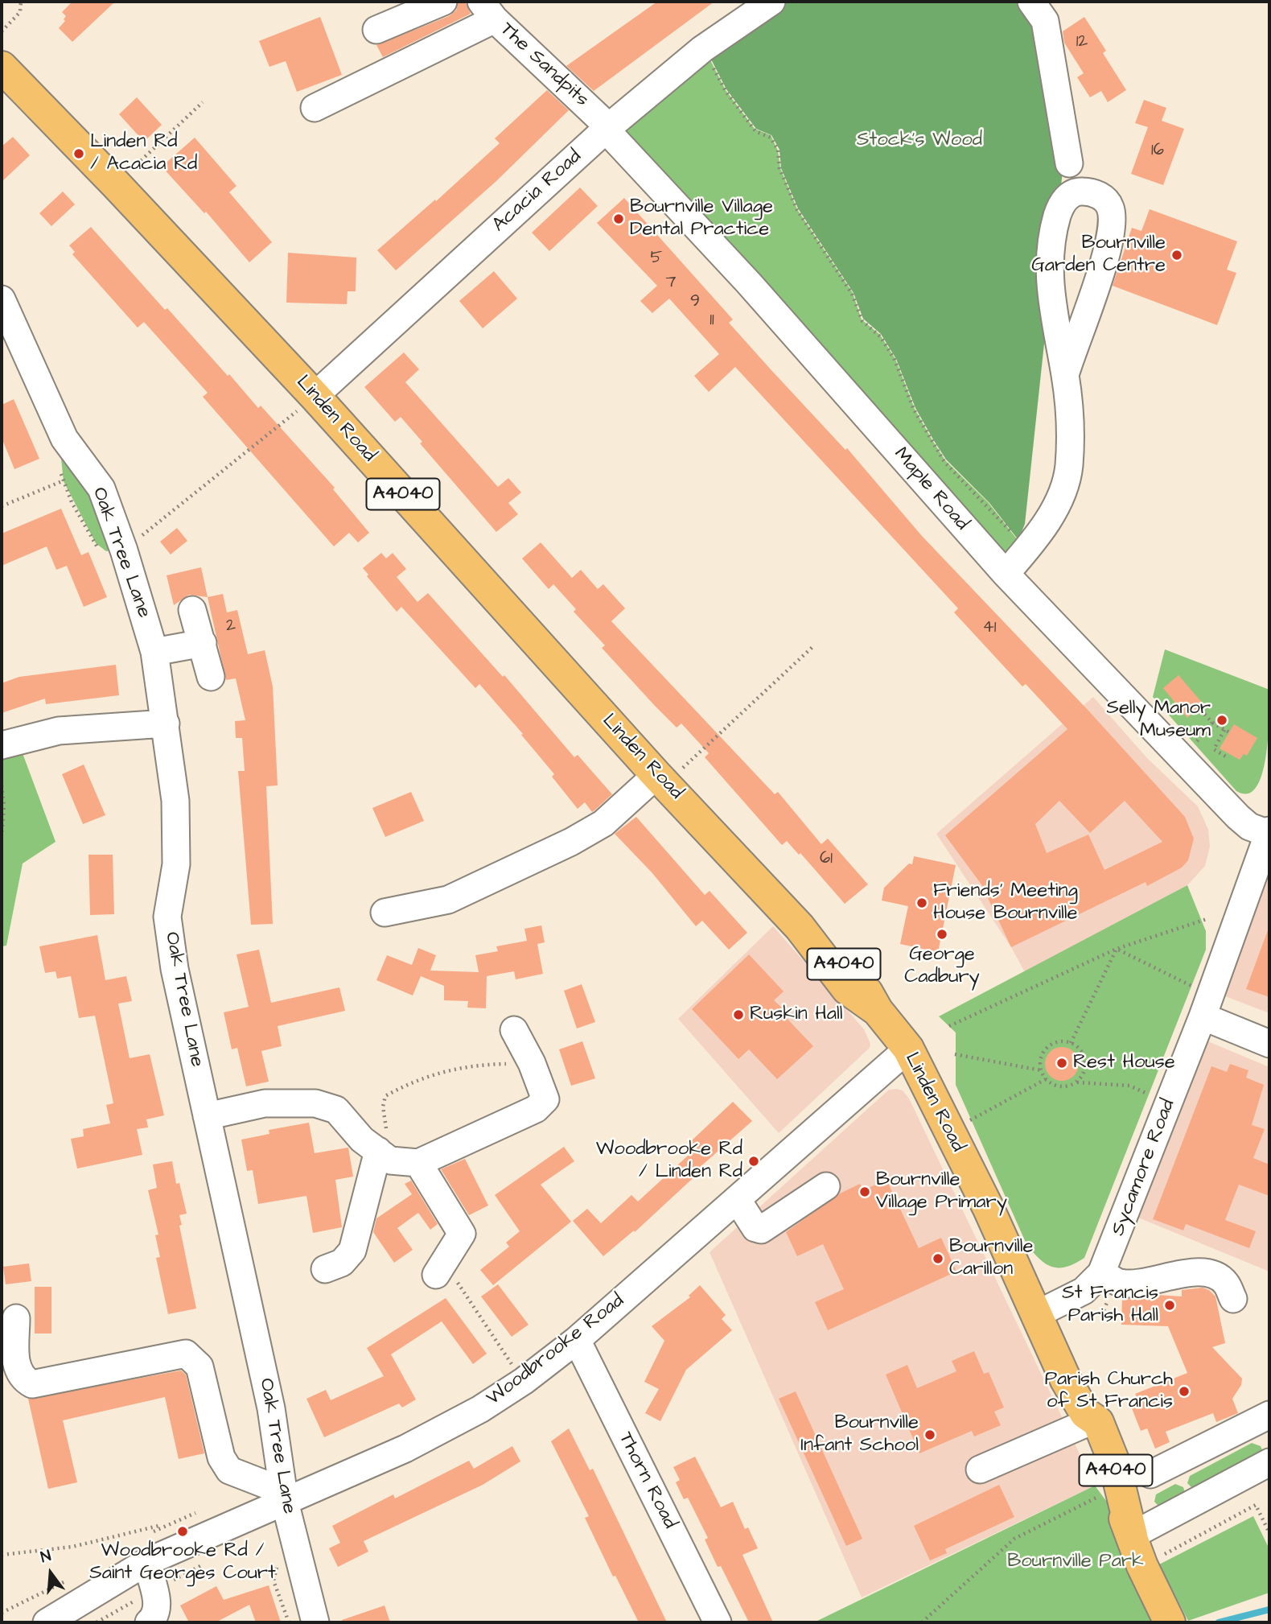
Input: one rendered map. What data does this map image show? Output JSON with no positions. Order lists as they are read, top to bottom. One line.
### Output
{"streets":{"highway":["Linden Road","A4040"],"street":["The Sandpits","Acacia Road","Maple Road","Oak Tree Lane","Sycamore Road","Woodbrooke Road","Thorn Road"]},"crossings":[["The Sandpits","Acacia Road"],["The Sandpits","Maple Road"],["Acacia Road","Linden Road"],["Acacia Road","Maple Road"],["Linden Road","Sycamore Road"],["Linden Road","Woodbrooke Road"],["Maple Road","Sycamore Road"],["Oak Tree Lane","Woodbrooke Road"],["Woodbrooke Road","Thorn Road"]],"parks":["Stock's Wood","Bournville Park"],"places":["Linden Rd / Acacia Rd","Bournville Village Dental Practice","Bournville Garden Centre","Selly Manor Museum","Friends' Meeting House Bournville","George Cadbury","Ruskin Hall","Rest House","Woodbrooke Rd / Linden Rd","Bournville Village Primary","Bournville Carillon","St Francis Parish Hall","Parish Church of St Francis","Bournville Infant School","Woodbrooke Rd / Saint Georges Court"],"house_numbers":["12","16","5","7","9","11","2","41","61"],"north":"top"}
